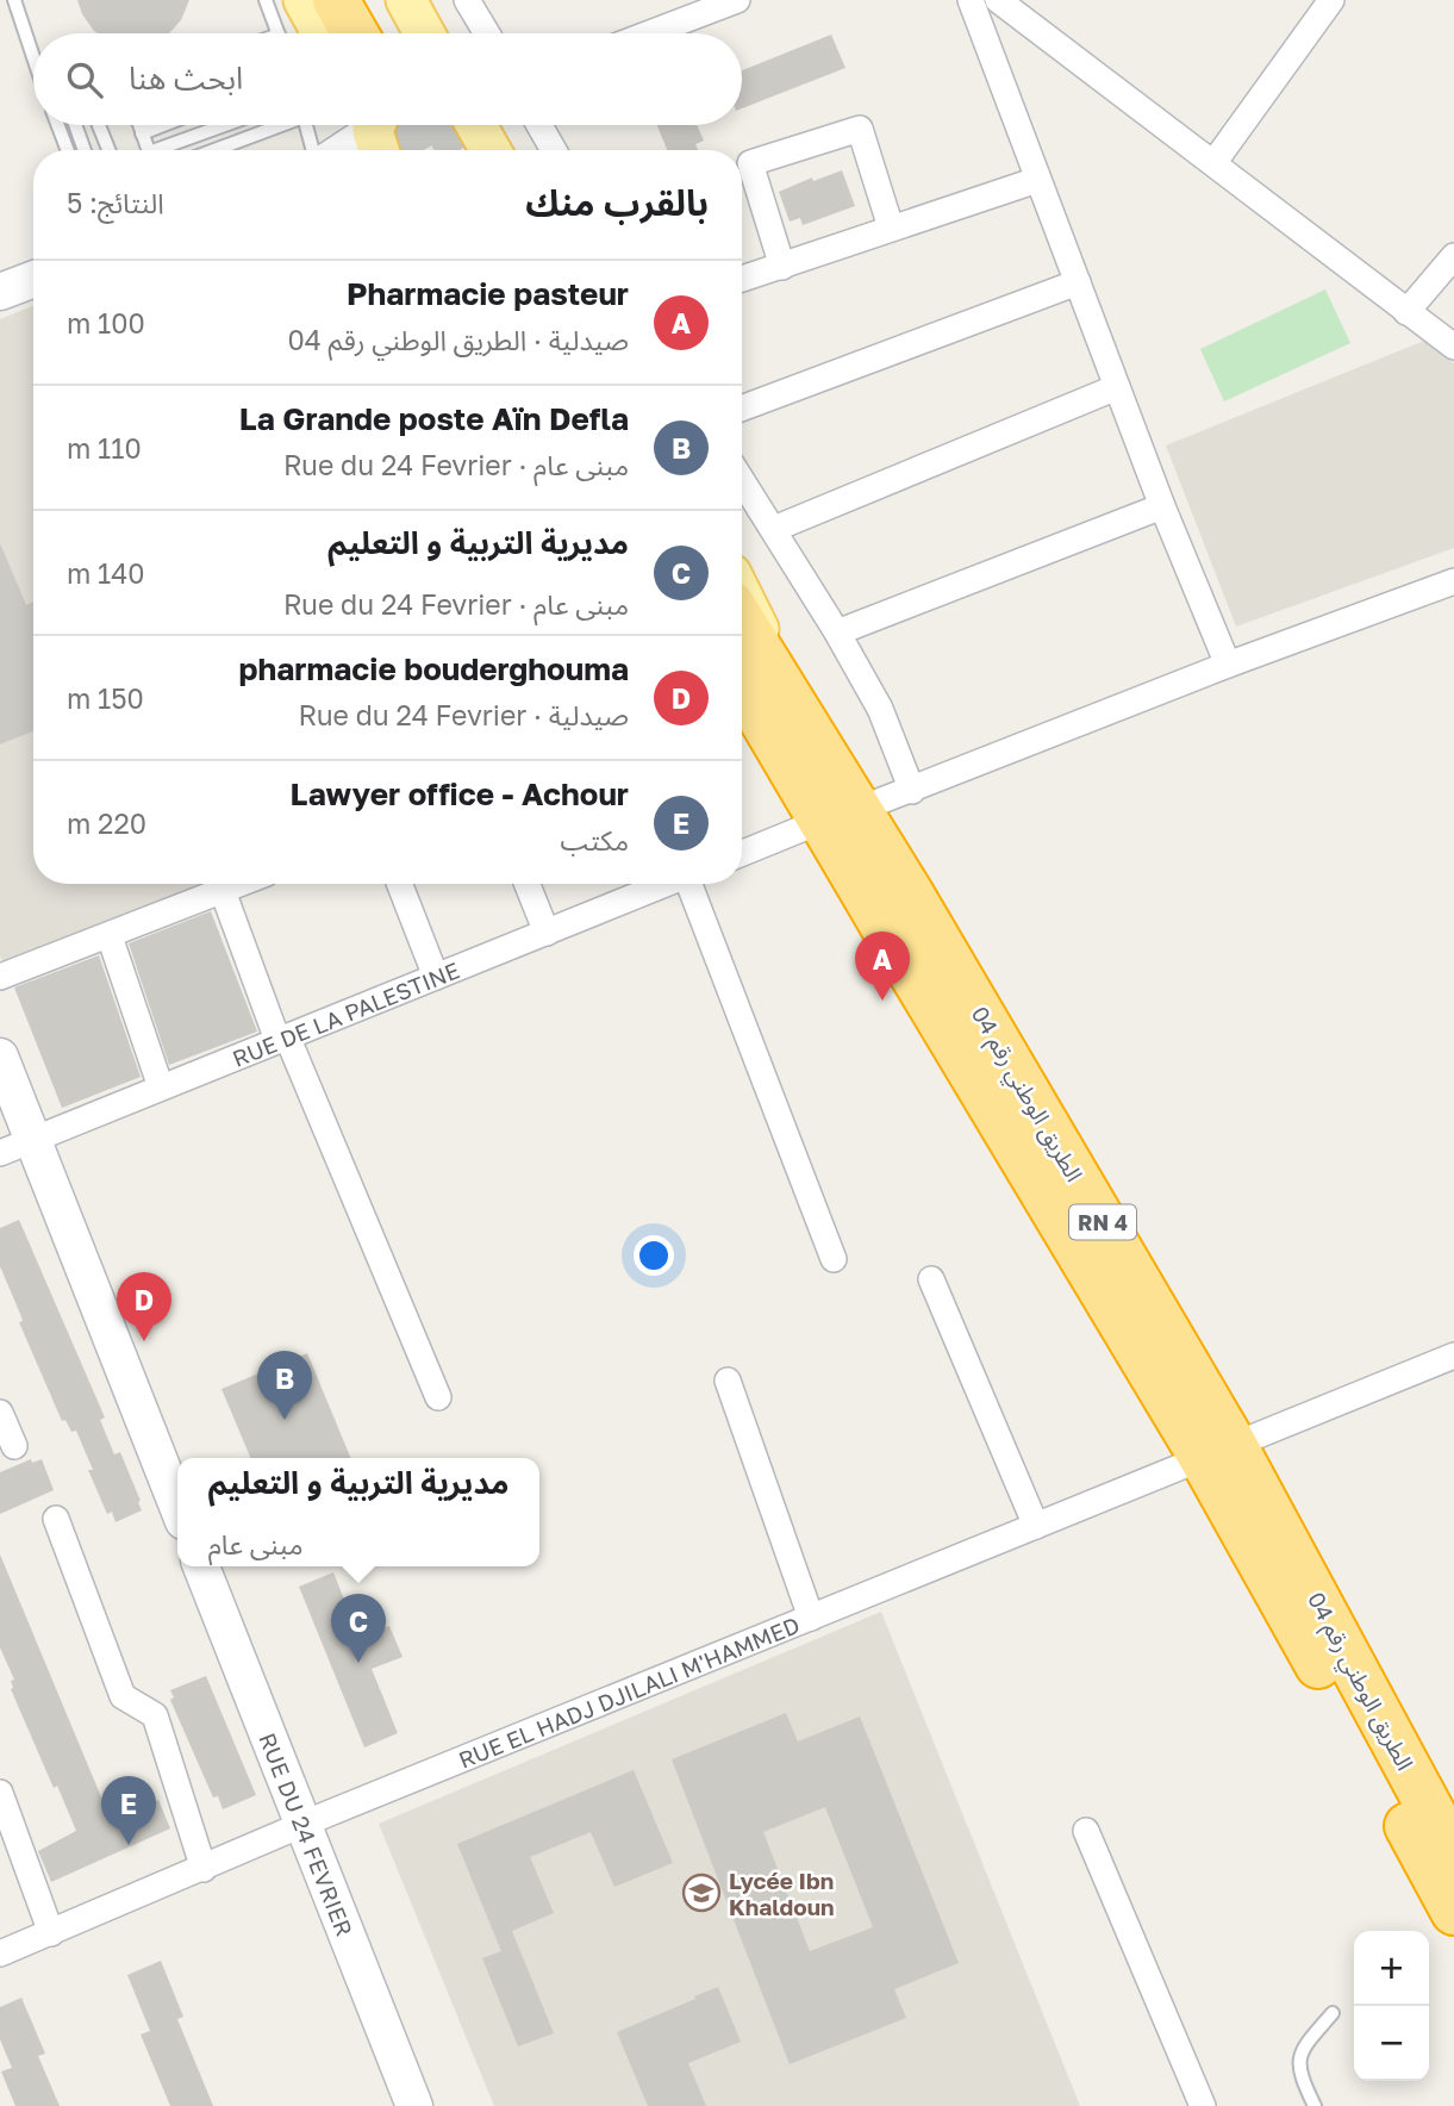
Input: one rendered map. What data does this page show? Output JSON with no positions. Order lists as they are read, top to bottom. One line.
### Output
{"streets":{"highway":["الطريق الوطني رقم 04","RN 4"],"street":["RUE DE LA PALESTINE","RUE EL HADJ DJILALI M'HAMMED","RUE DU 24 FEVRIER"]},"crossings":[["الطريق الوطني رقم 04","RN 4"],["الطريق الوطني رقم 04","RUE EL HADJ DJILALI M'HAMMED"],["RUE EL HADJ DJILALI M'HAMMED","RUE DU 24 FEVRIER"]],"places":{"school or university":["Lycée Ibn Khaldoun"]},"page":{"search":"ابحث هنا","heading":["بالقرب منك","النتائج: 5"],"list":[{"mark":"A","name":"Pharmacie pasteur","note":"صيدلية · الطريق الوطني رقم 04","value":"100 m"},{"mark":"B","name":"La Grande poste Aïn Defla","note":"مبنى عام · Rue du 24 Fevrier","value":"110 m"},{"mark":"C","name":"مديرية التربية و التعليم","note":"مبنى عام · Rue du 24 Fevrier","value":"140 m"},{"mark":"D","name":"pharmacie bouderghouma","note":"صيدلية · Rue du 24 Fevrier","value":"150 m"},{"mark":"E","name":"Lawyer office - Achour","note":"مكتب","value":"220 m"}],"pins":["A","D","B","C","E"],"popup":["مديرية التربية و التعليم","مبنى عام"],"map_buttons":["+","−"]}}
